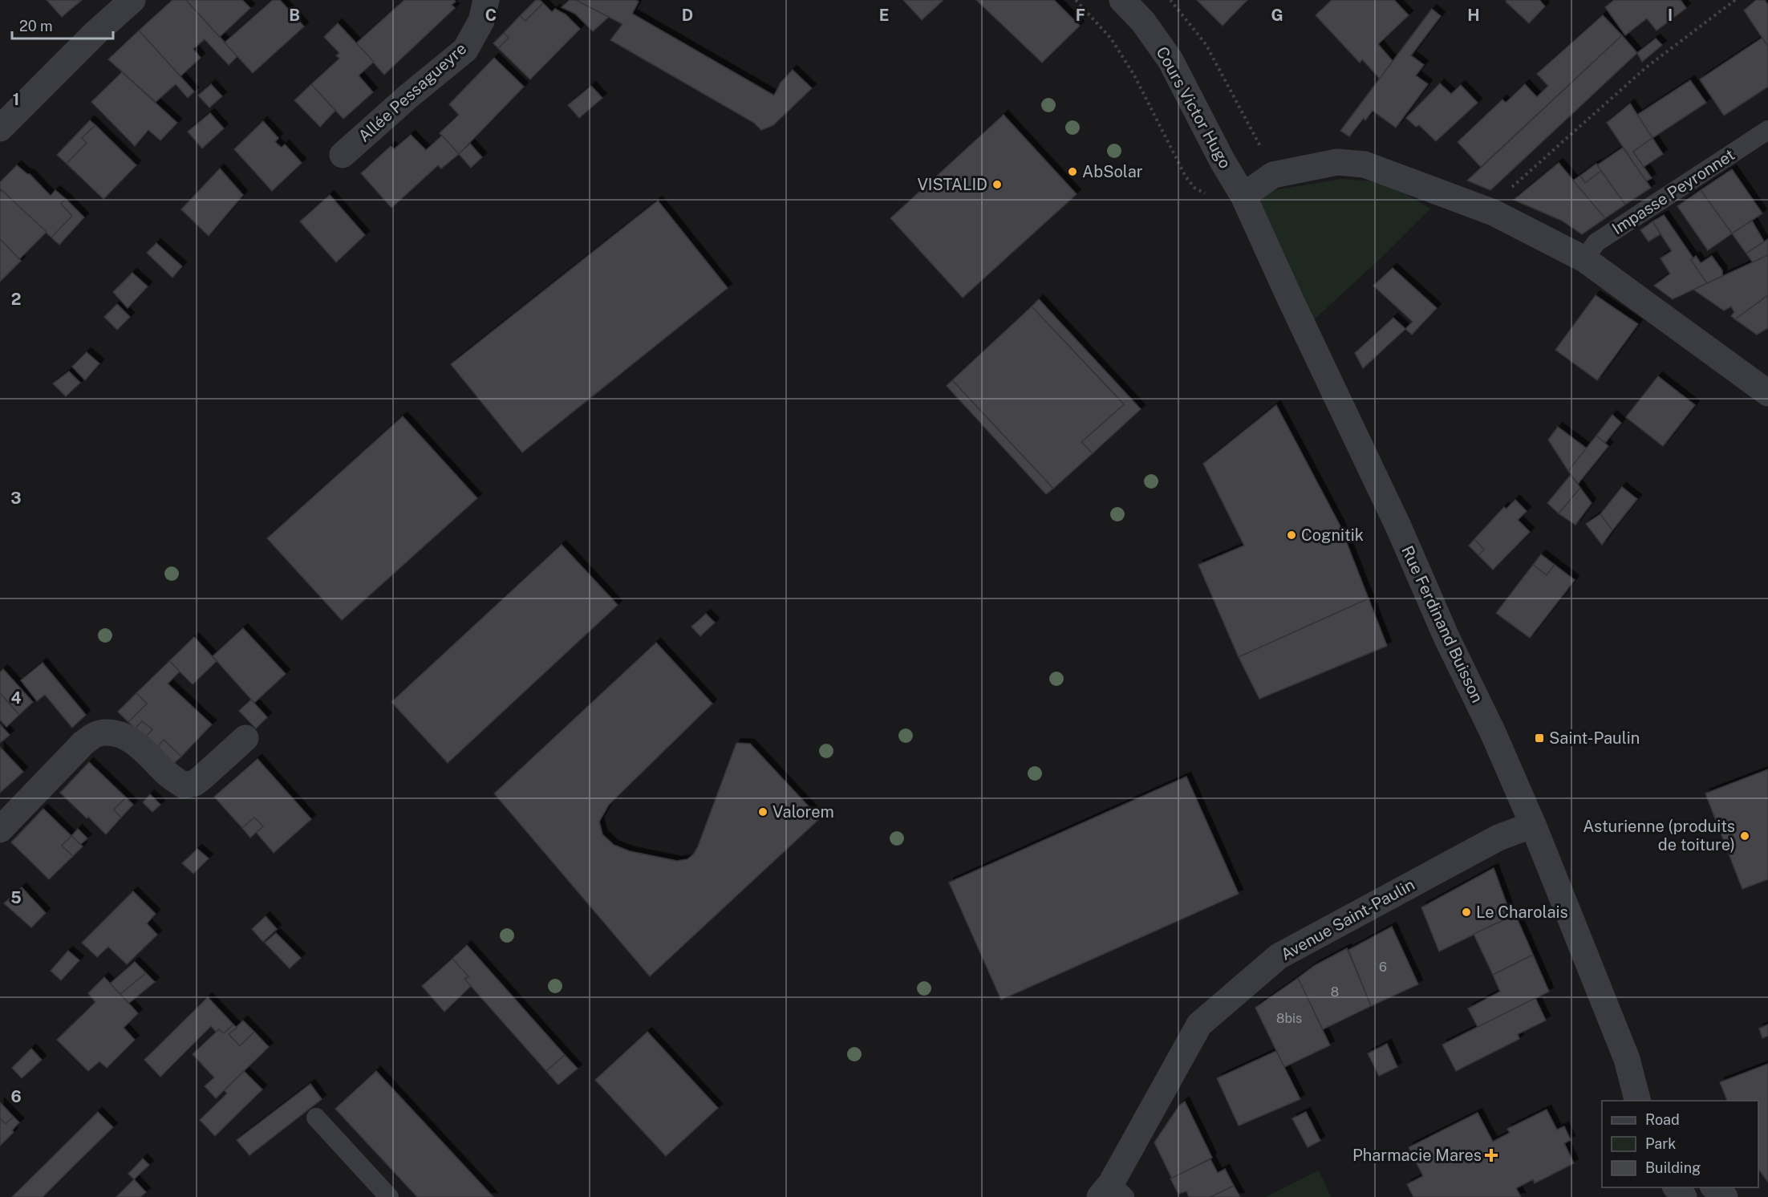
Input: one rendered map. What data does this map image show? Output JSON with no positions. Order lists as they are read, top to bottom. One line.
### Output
{"streets":{"street":["Allée Pessagueyre","Cours Victor Hugo","Rue Ferdinand Buisson","Avenue Saint-Paulin"],"lane":["Impasse Peyronnet"]},"crossings":[["Cours Victor Hugo","Rue Ferdinand Buisson"],["Rue Ferdinand Buisson","Avenue Saint-Paulin"]],"places":{"other":["AbSolar","VISTALID","Cognitik","Valorem","Asturienne (produits de toiture)","Le Charolais"],"transit":["Saint-Paulin"],"health":["Pharmacie Mares"]},"house_numbers":["6","8","8bis"],"legend":["Road","Park","Building"],"scale_bar":"20 m","grid":{"columns":["B","C","D","E","F","G","H","I"],"rows":["1","2","3","4","5","6"]}}
